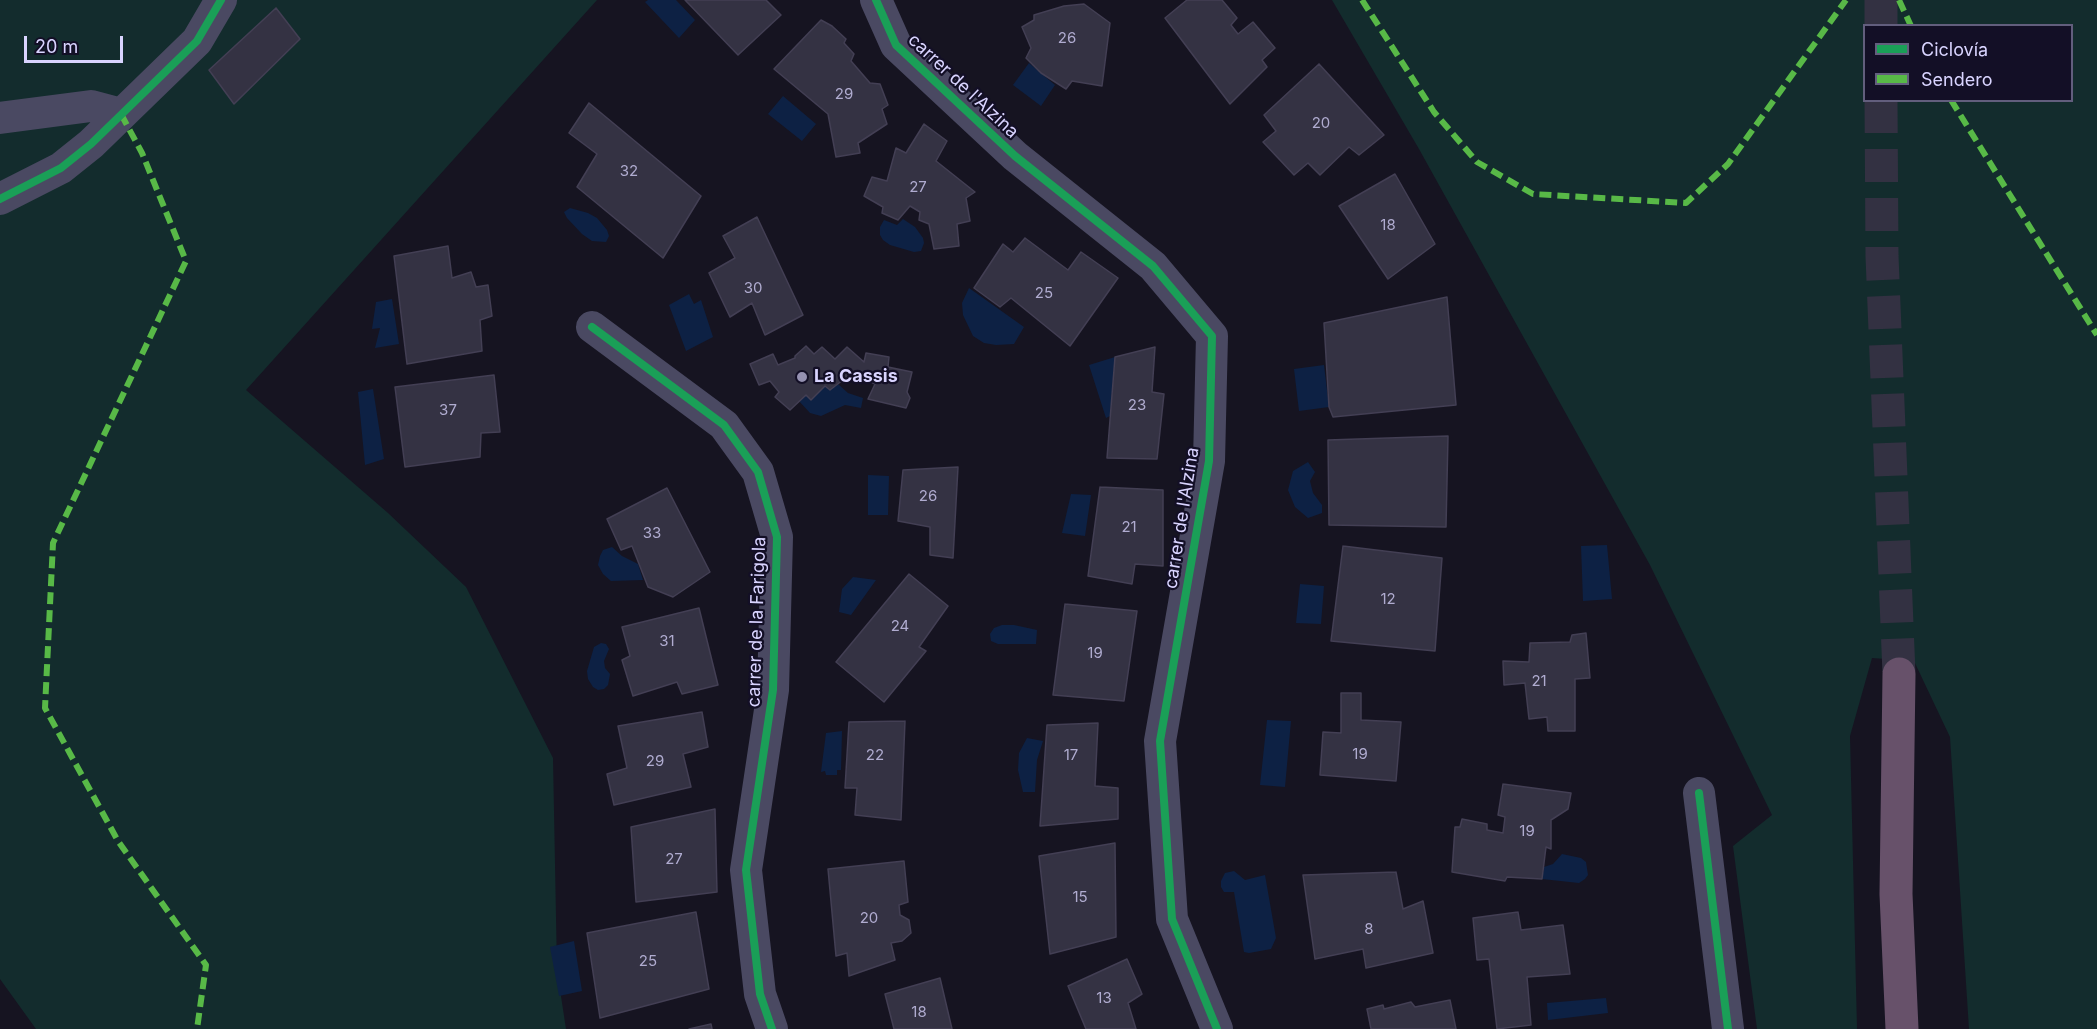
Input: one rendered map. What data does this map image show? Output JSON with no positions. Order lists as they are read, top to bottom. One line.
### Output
{"streets":{"street":["carrer de l'Alzina","carrer de la Farigola"]},"places":["La Cassis"],"house_numbers":["26","29","20","32","27","18","30","25","23","37","26","21","33","12","24","31","19","21","19","22","17","29","19","27","15","20","8","25","13","18"],"legend":["Ciclovía","Sendero"],"scale_bar":"20 m"}
